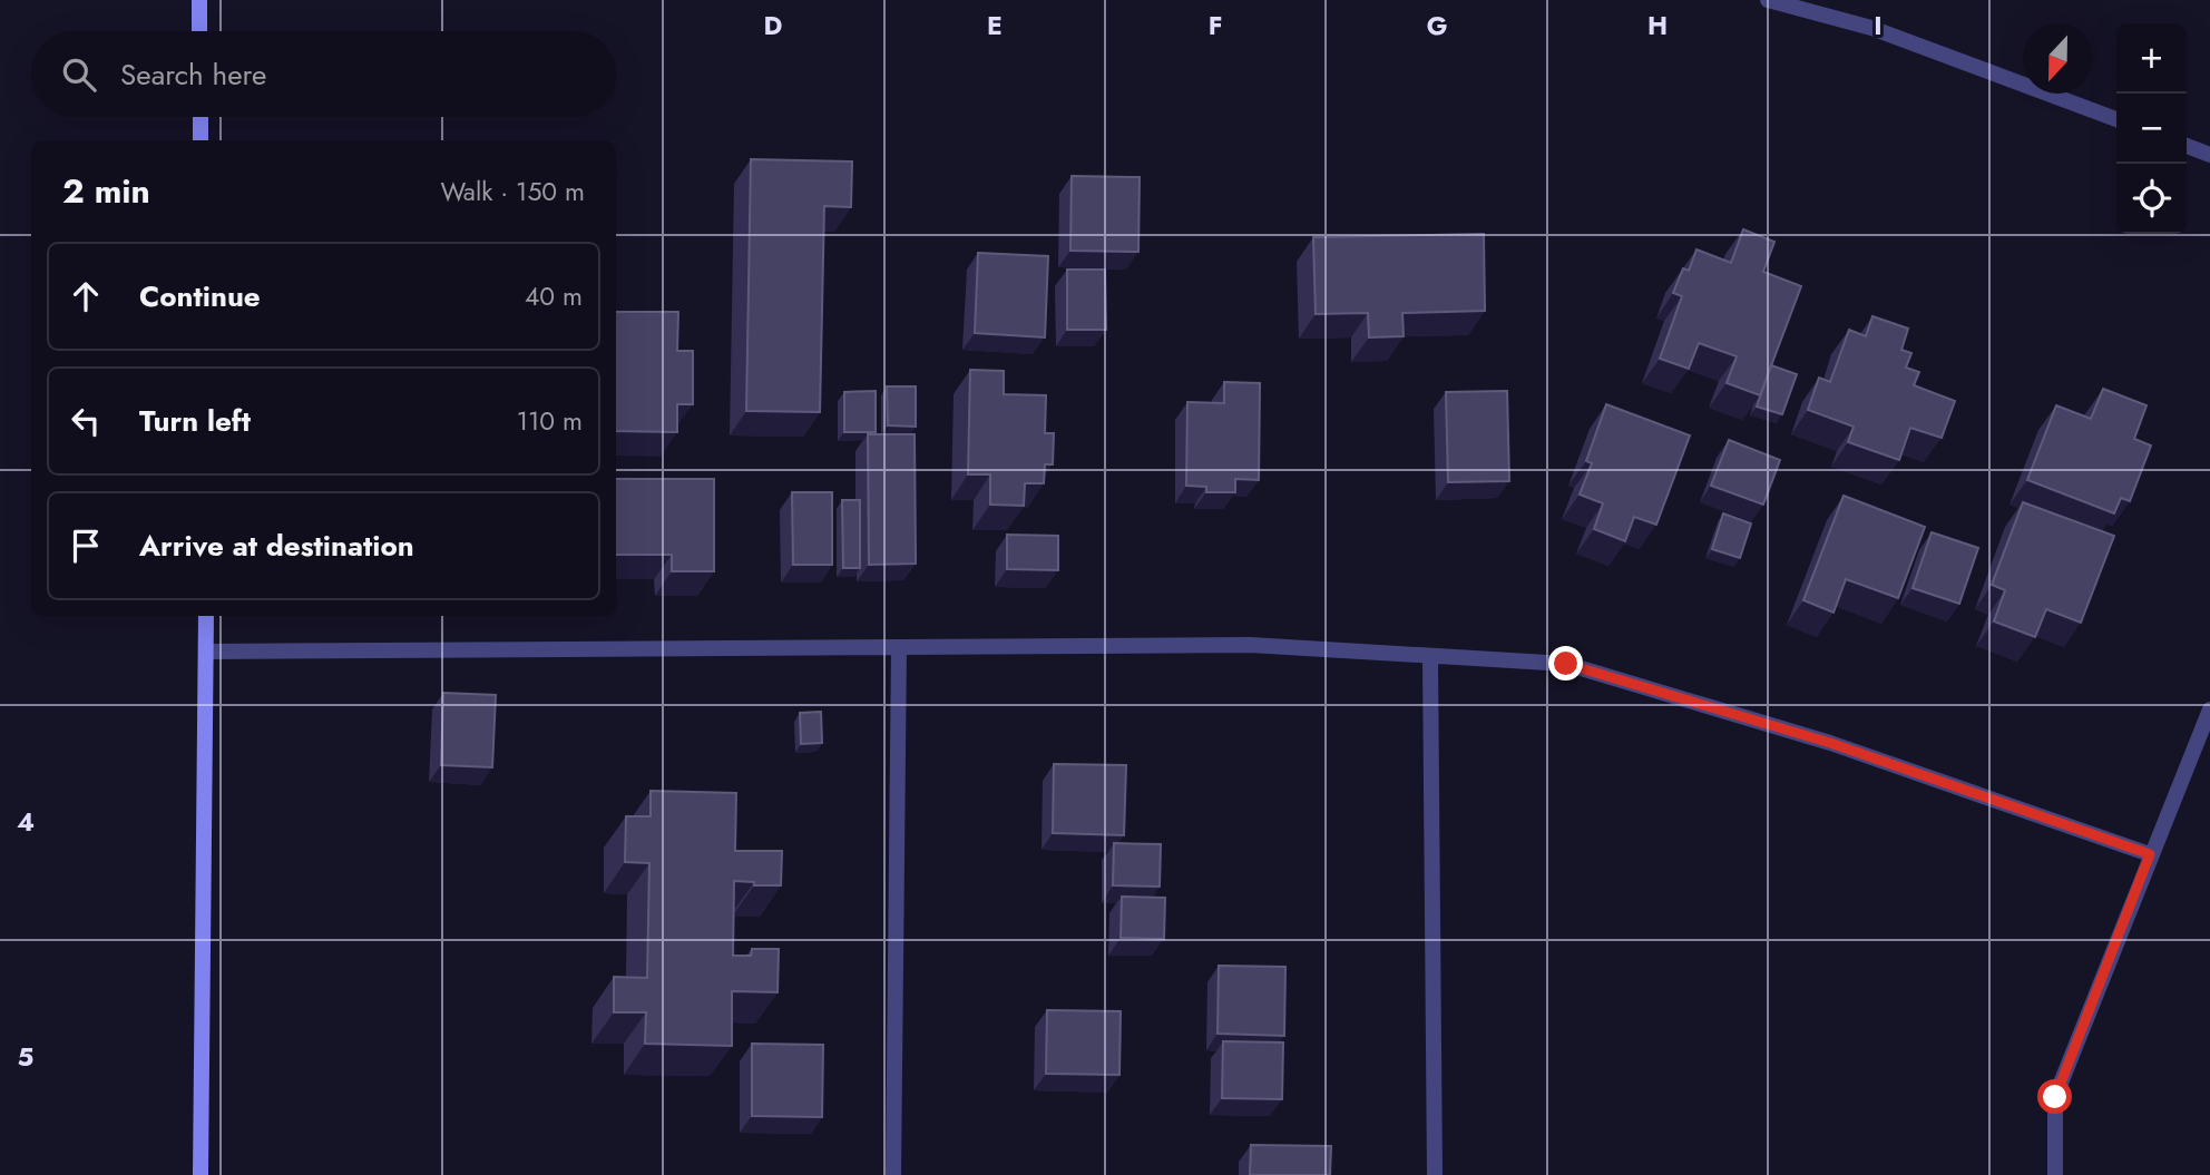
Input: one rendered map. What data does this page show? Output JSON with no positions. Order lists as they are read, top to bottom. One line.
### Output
{"north":"bottom","page":{"map_buttons":["+","−"],"search":"Search here","heading":["2 min","Walk · 150 m"],"list":[["Continue","40 m"],["Turn left","110 m"],"Arrive at destination"]},"grid":{"columns":["D","E","F","G","H","I"],"rows":["4","5"]}}
